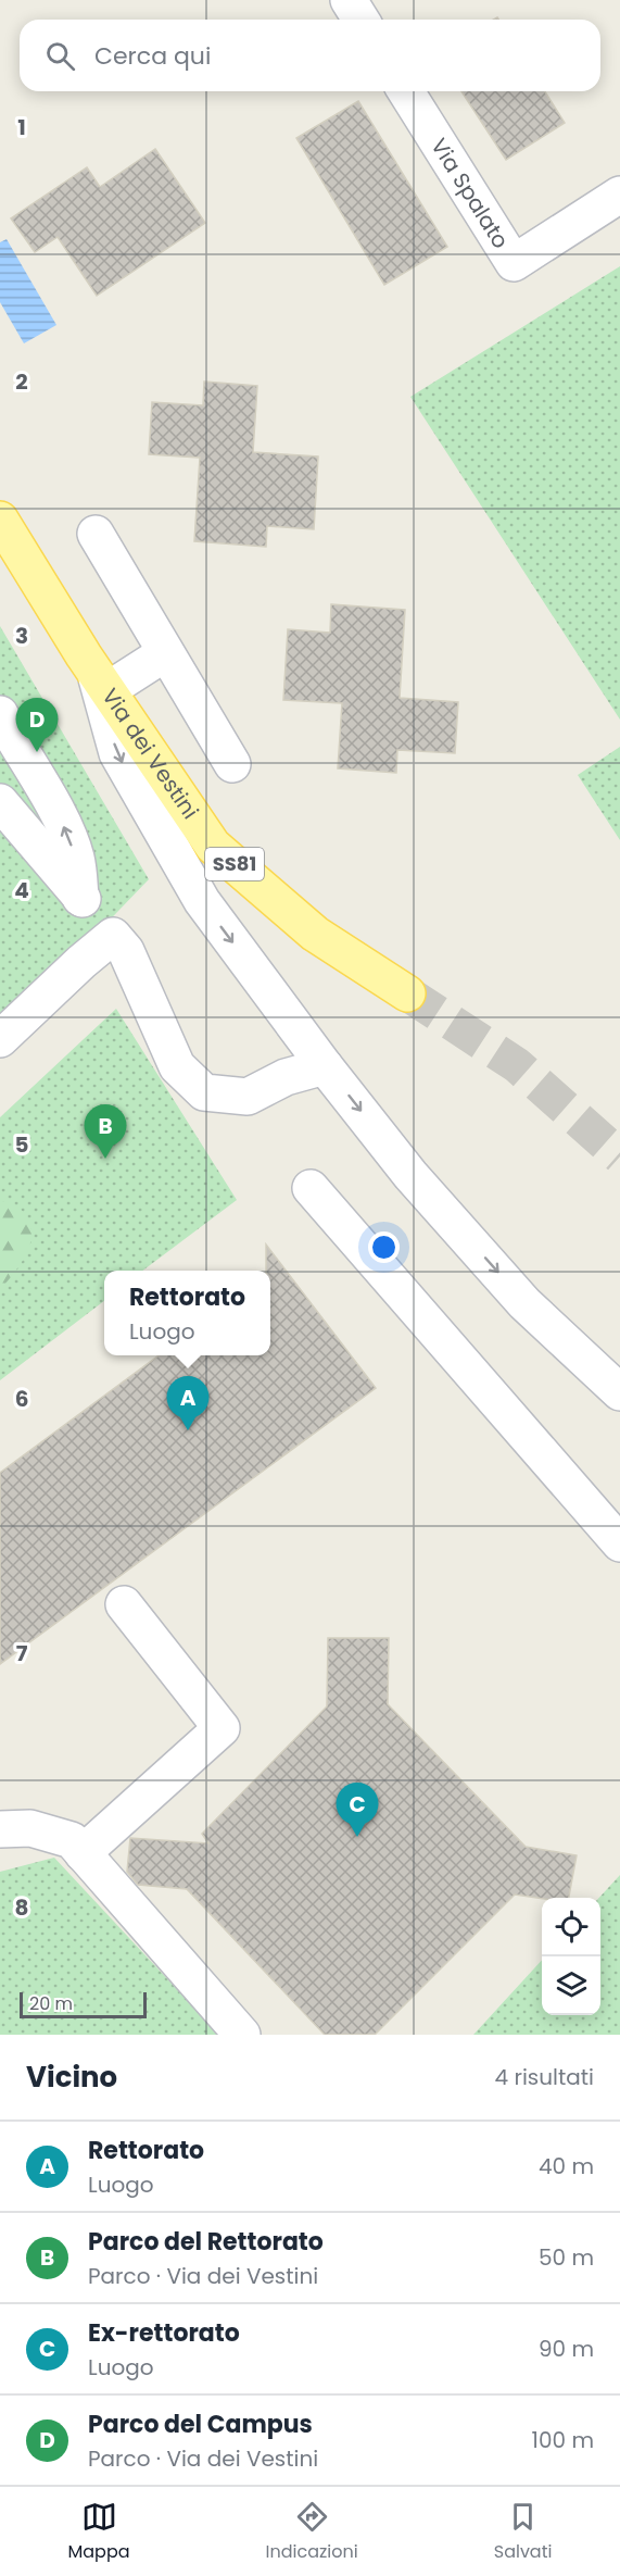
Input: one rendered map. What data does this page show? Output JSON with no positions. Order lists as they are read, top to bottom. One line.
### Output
{"streets":{"main road":["Via dei Vestini","SS81"],"street":["Via Spalato"]},"scale_bar":"20 m","page":{"search":"Cerca qui","pins":["D","B","A","C"],"popup":["Rettorato","Luogo"],"scale":"20 m","heading":["Vicino","4 risultati"],"list":[{"mark":"A","name":"Rettorato","note":"Luogo","value":"40 m"},{"mark":"B","name":"Parco del Rettorato","note":"Parco · Via dei Vestini","value":"50 m"},{"mark":"C","name":"Ex-rettorato","note":"Luogo","value":"90 m"},{"mark":"D","name":"Parco del Campus","note":"Parco · Via dei Vestini","value":"100 m"}],"nav":["Mappa","Indicazioni","Salvati"]},"grid":{"rows":["1","2","3","4","5","6","7","8"]}}
